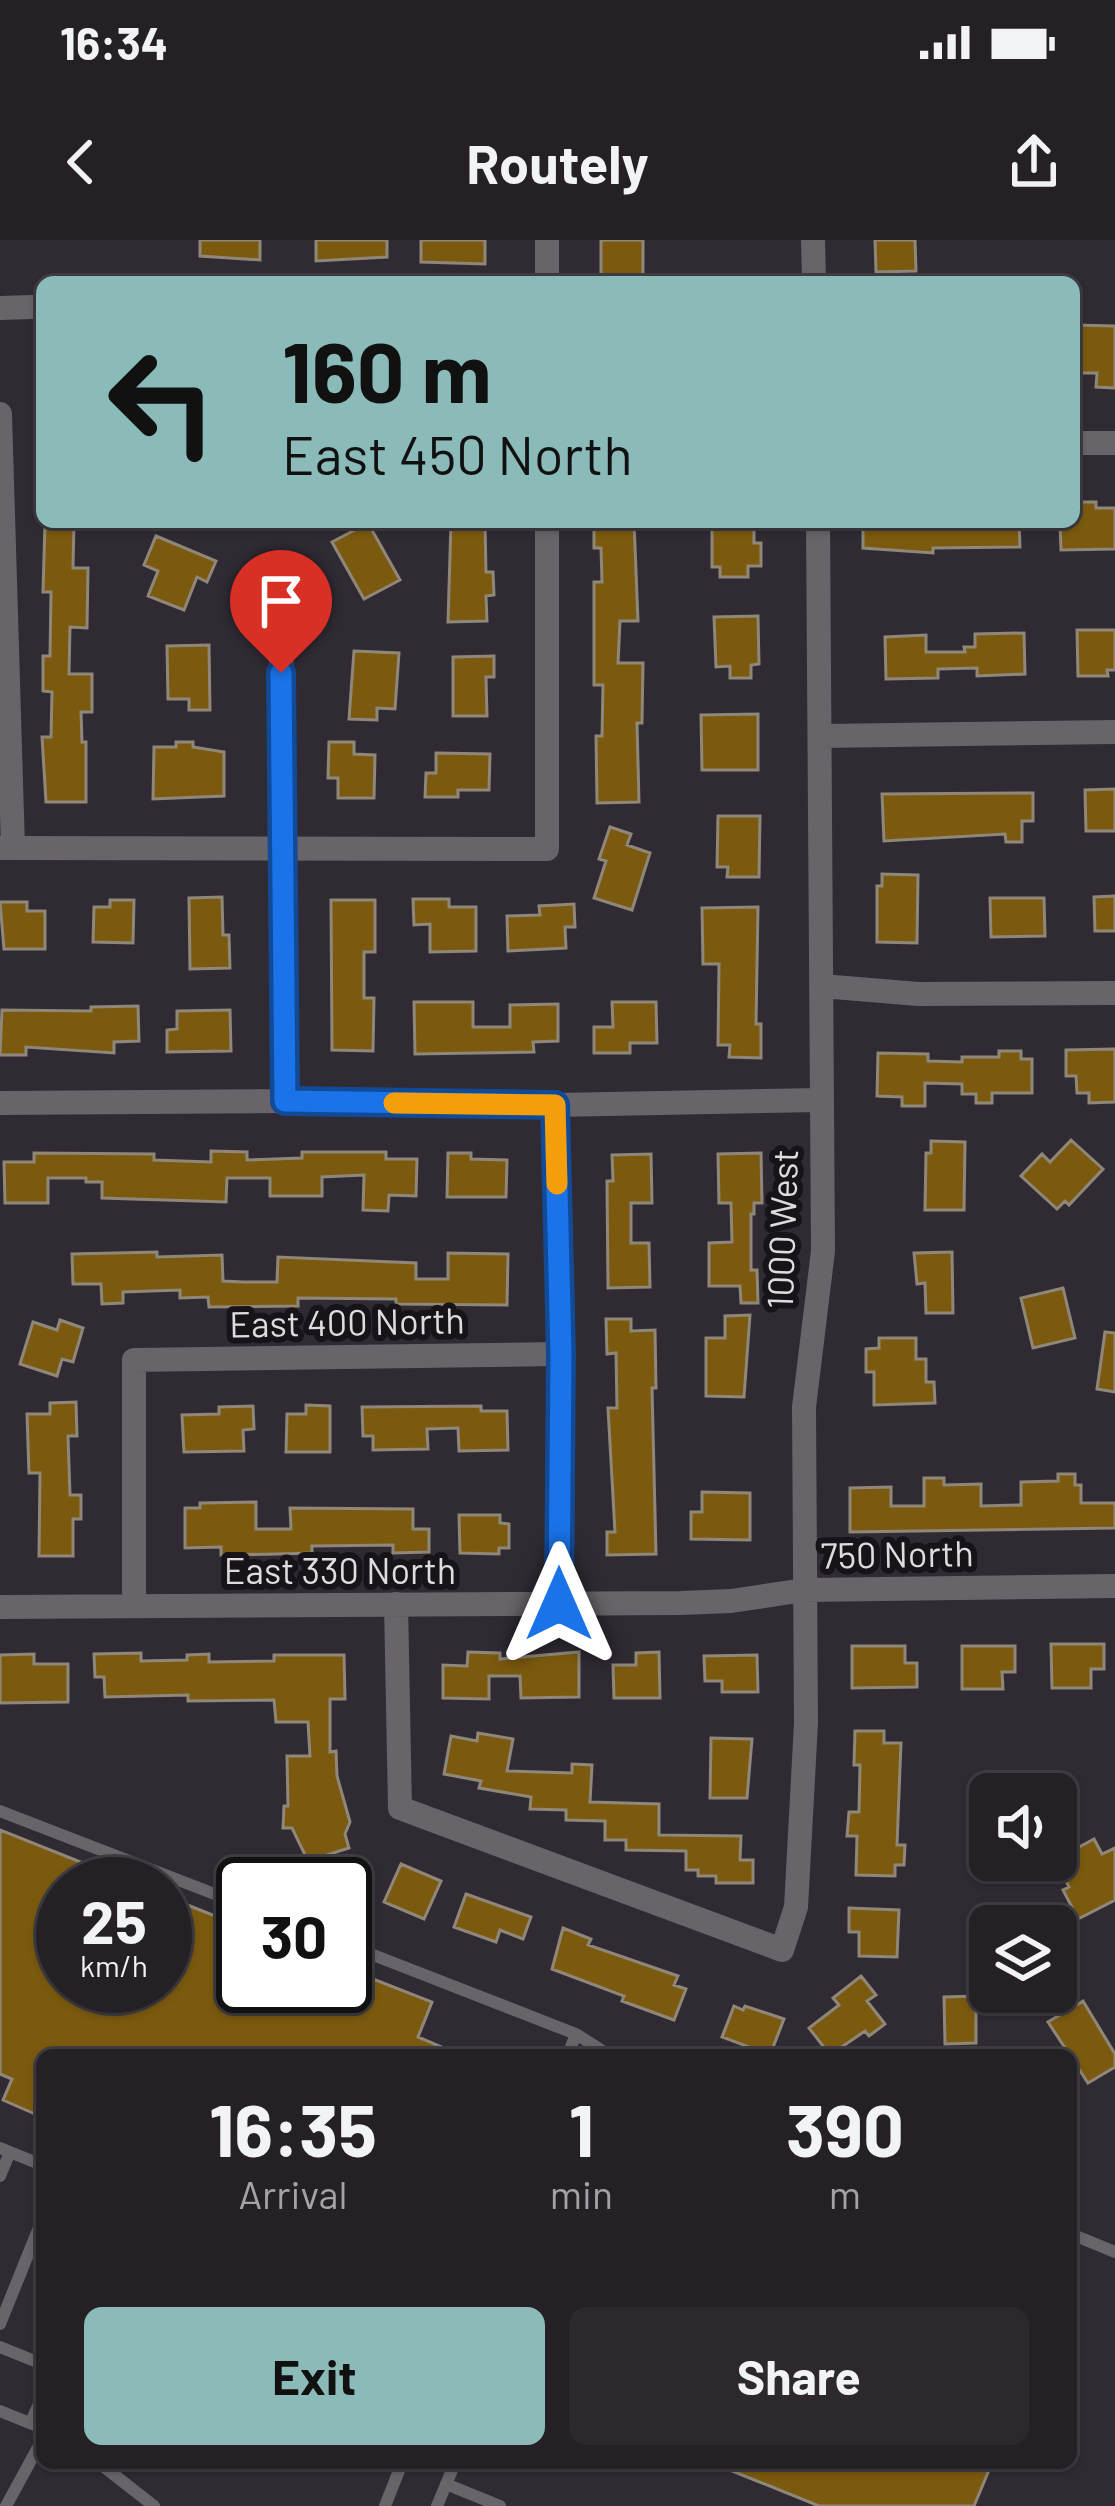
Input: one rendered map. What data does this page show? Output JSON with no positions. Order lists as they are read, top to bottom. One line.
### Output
{"streets":{"street":["1000 West","East 400 North","750 North","East 330 North"]},"crossings":[["1000 West","750 North"],["1000 West","East 330 North"],["East 400 North","East 330 North"],["750 North","East 330 North"]],"page":{"status":"16:34","header":"Routely","turn":["160 m","East 450 North"],"speed":"25 km/h","limit":"30","eta":["16:35","Arrival","1","min","390","m"],"buttons":["Exit","Share"]}}
